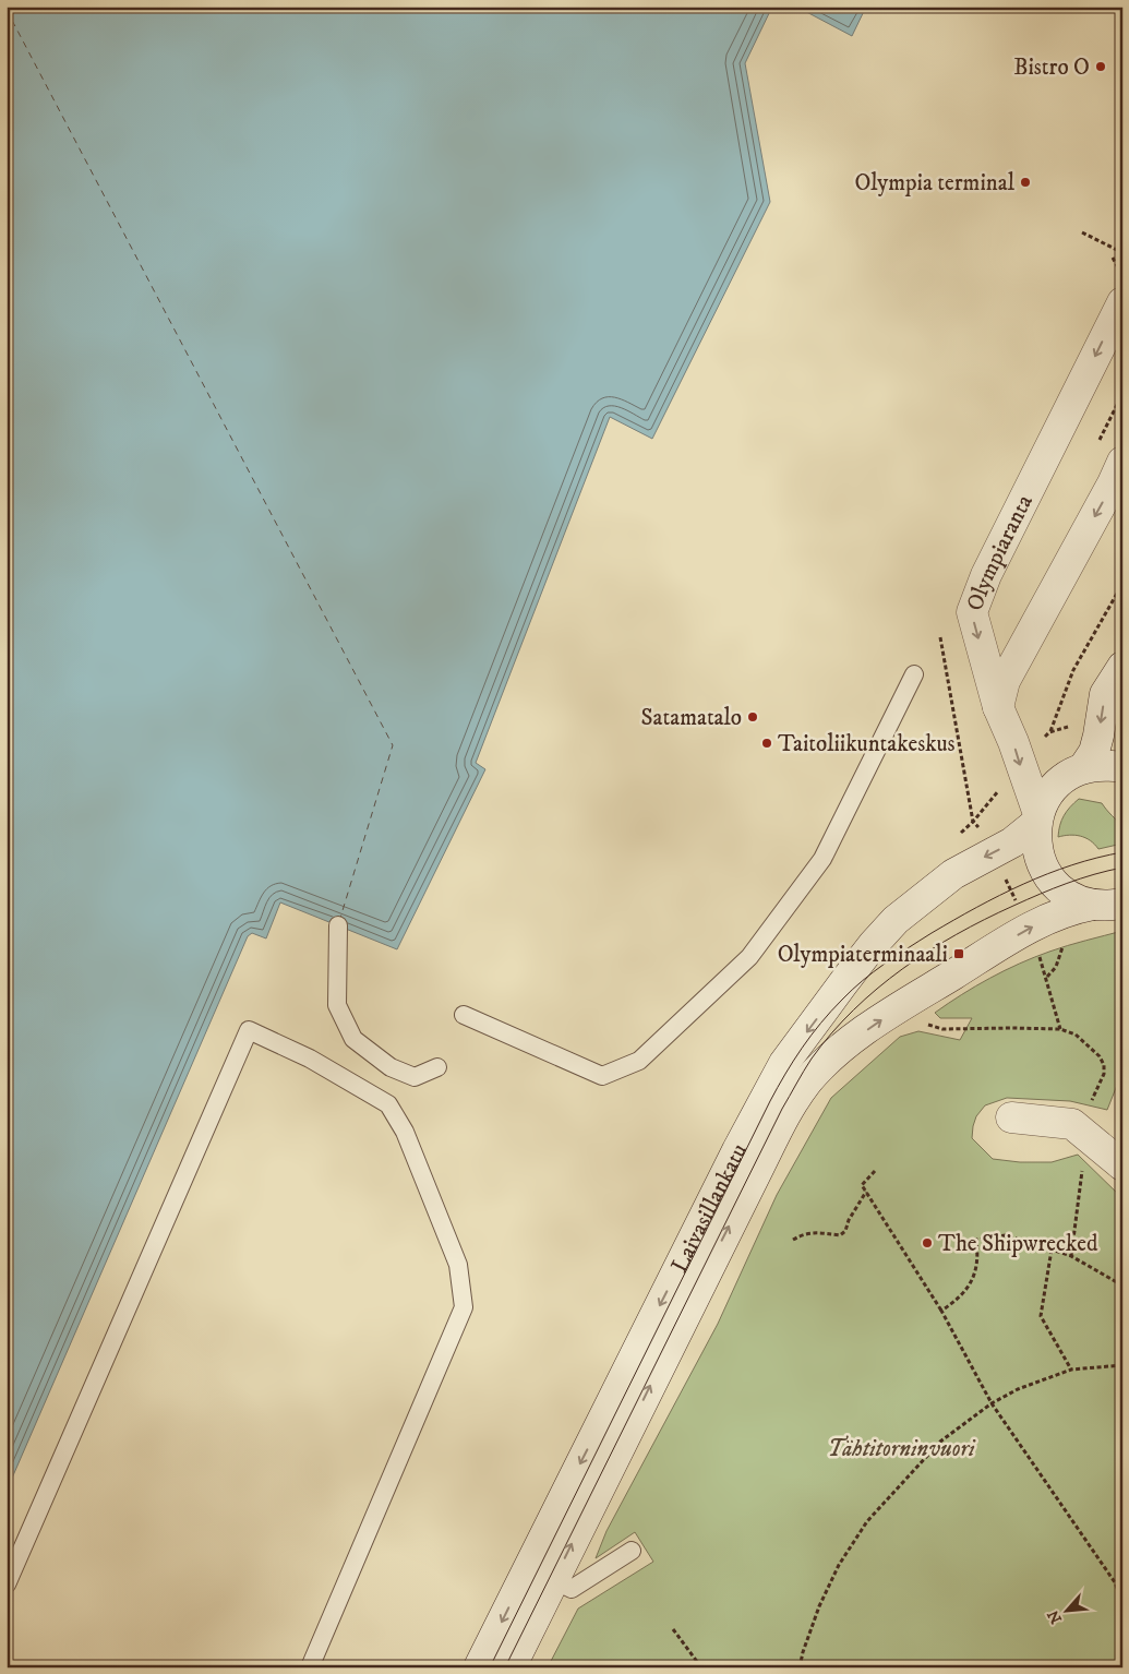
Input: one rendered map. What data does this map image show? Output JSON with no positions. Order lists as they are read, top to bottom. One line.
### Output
{"streets":{"main road":["Olympiaranta","Laivasillankatu"]},"crossings":[["Olympiaranta","Laivasillankatu"]],"parks":["Tähtitorninvuori"],"places":{"other":["Bistro O","Olympia terminal","Satamatalo","Taitoliikuntakeskus","The Shipwrecked"],"transit":["Olympiaterminaali"]},"north":"bottom left"}
